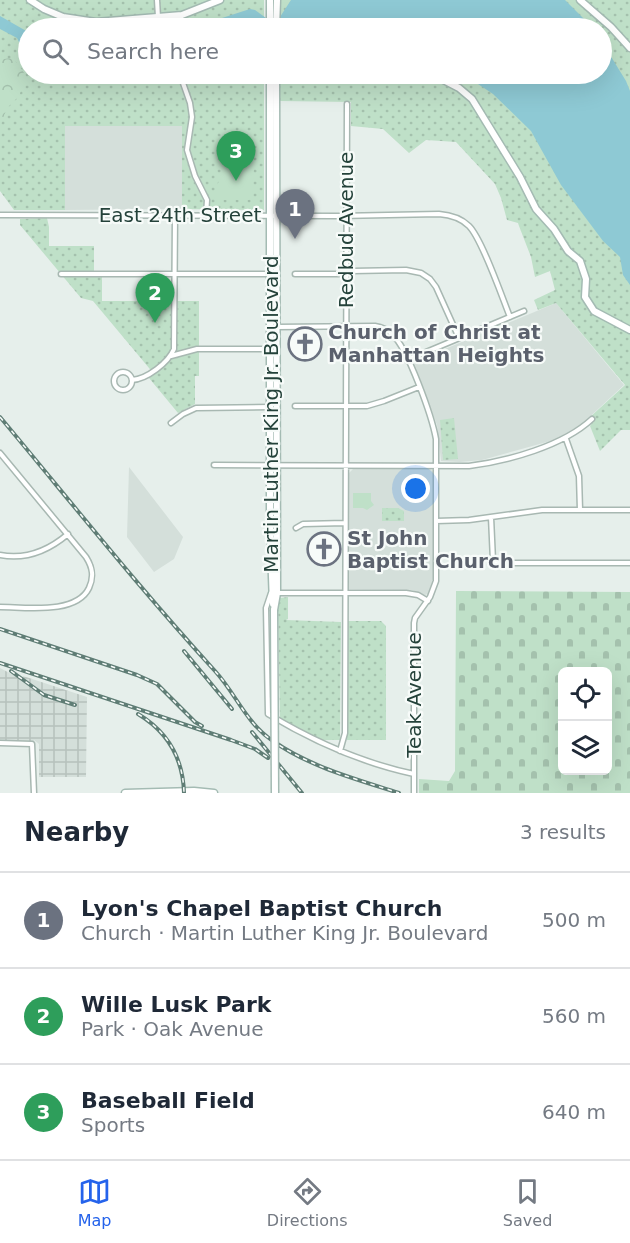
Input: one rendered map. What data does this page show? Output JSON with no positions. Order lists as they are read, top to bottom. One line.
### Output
{"streets":{"main road":["Martin Luther King Jr. Boulevard"],"street":["East 24th Street","Redbud Avenue","Teak Avenue"]},"crossings":[["East 24th Street","Redbud Avenue"],["East 24th Street","Martin Luther King Jr. Boulevard"]],"places":{"church":["Church of Christ at Manhattan Heights","St John Baptist Church"]},"page":{"search":"Search here","pins":["3","1","2"],"heading":["Nearby","3 results"],"list":[{"mark":"1","name":"Lyon's Chapel Baptist Church","note":"Church · Martin Luther King Jr. Boulevard","value":"500 m"},{"mark":"2","name":"Wille Lusk Park","note":"Park · Oak Avenue","value":"560 m"},{"mark":"3","name":"Baseball Field","note":"Sports","value":"640 m"}],"nav":["Map","Directions","Saved"]}}
